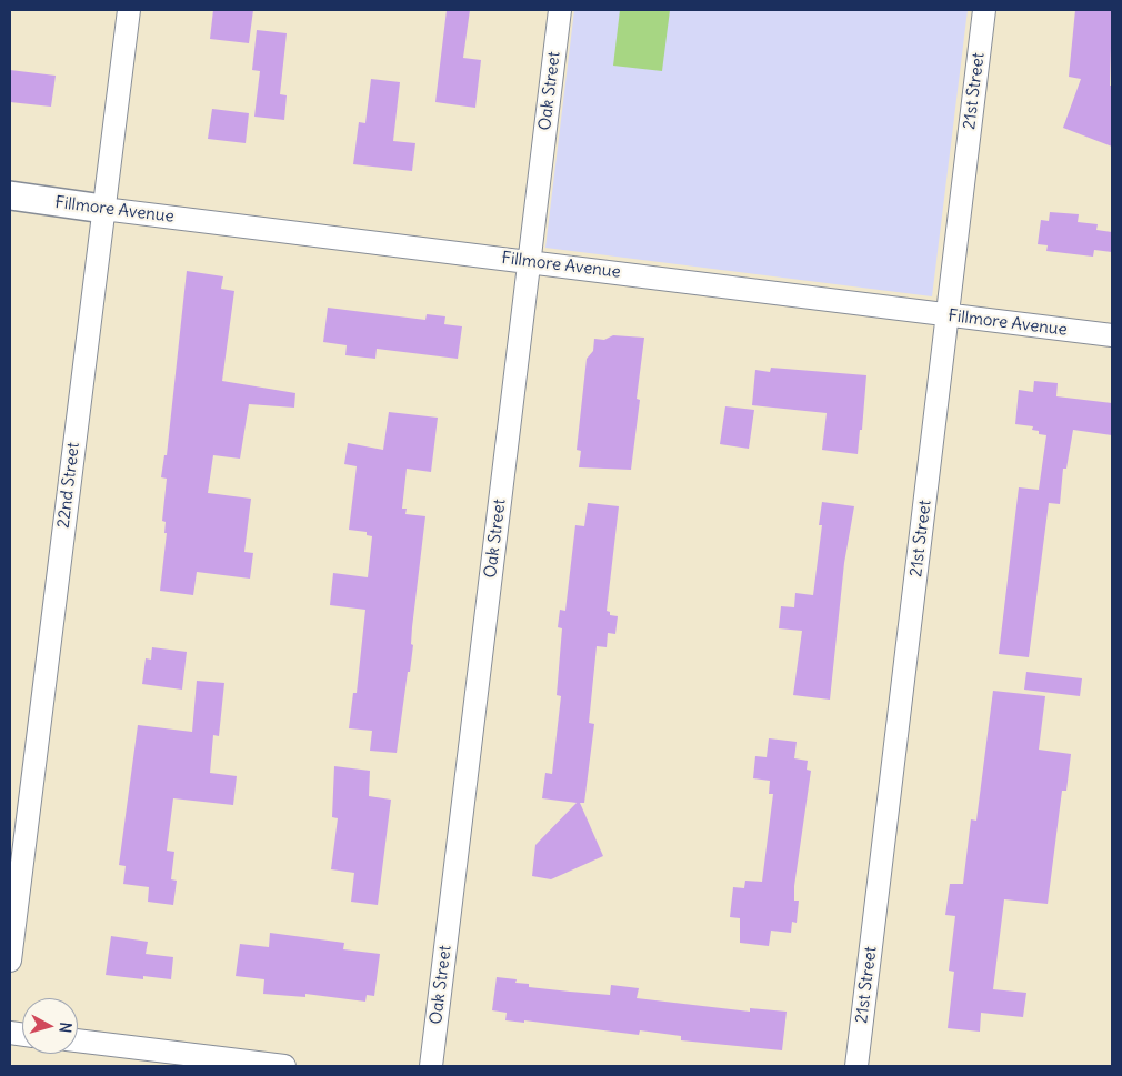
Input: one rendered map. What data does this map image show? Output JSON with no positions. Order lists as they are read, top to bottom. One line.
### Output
{"streets":{"street":["Oak Street","21st Street","Fillmore Avenue","22nd Street"]},"crossings":[["Oak Street","Fillmore Avenue"],["21st Street","Fillmore Avenue"],["Fillmore Avenue","22nd Street"]],"north":"right"}
